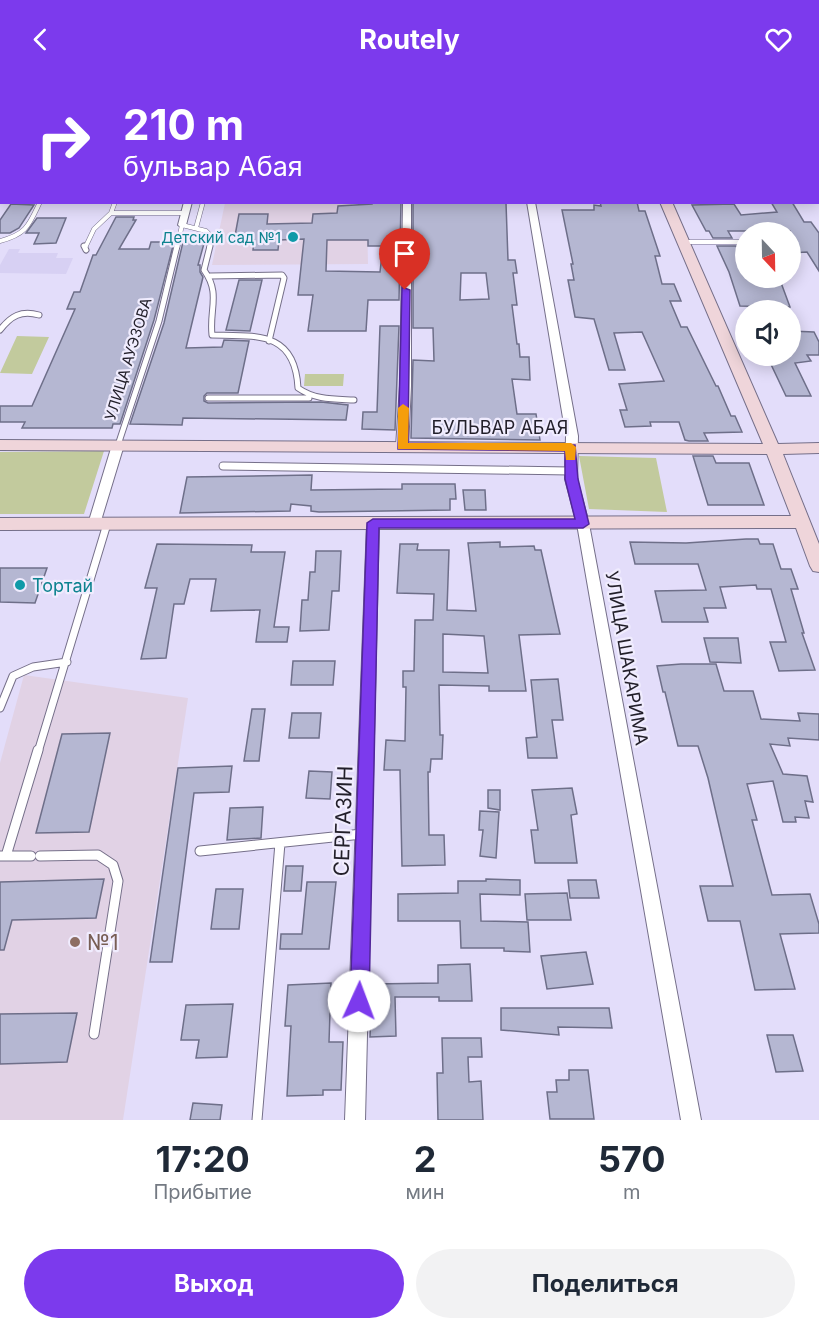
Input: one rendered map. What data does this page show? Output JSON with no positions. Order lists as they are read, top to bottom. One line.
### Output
{"streets":{"main road":["БУЛЬВАР АБАЯ"],"street":["УЛИЦА АУЭЗОВА","УЛИЦА ШАКАРИМА","СЕРГАЗИН"]},"crossings":[["УЛИЦА АУЭЗОВА","БУЛЬВАР АБАЯ"],["БУЛЬВАР АБАЯ","УЛИЦА ШАКАРИМА"]],"places":["Детский сад №1","Тортай","№1"],"north":"bottom","page":{"header":"Routely","turn":["210 m","бульвар Абая"],"eta":["17:20","Прибытие","2","мин","570","m"],"buttons":["Выход","Поделиться"]}}
